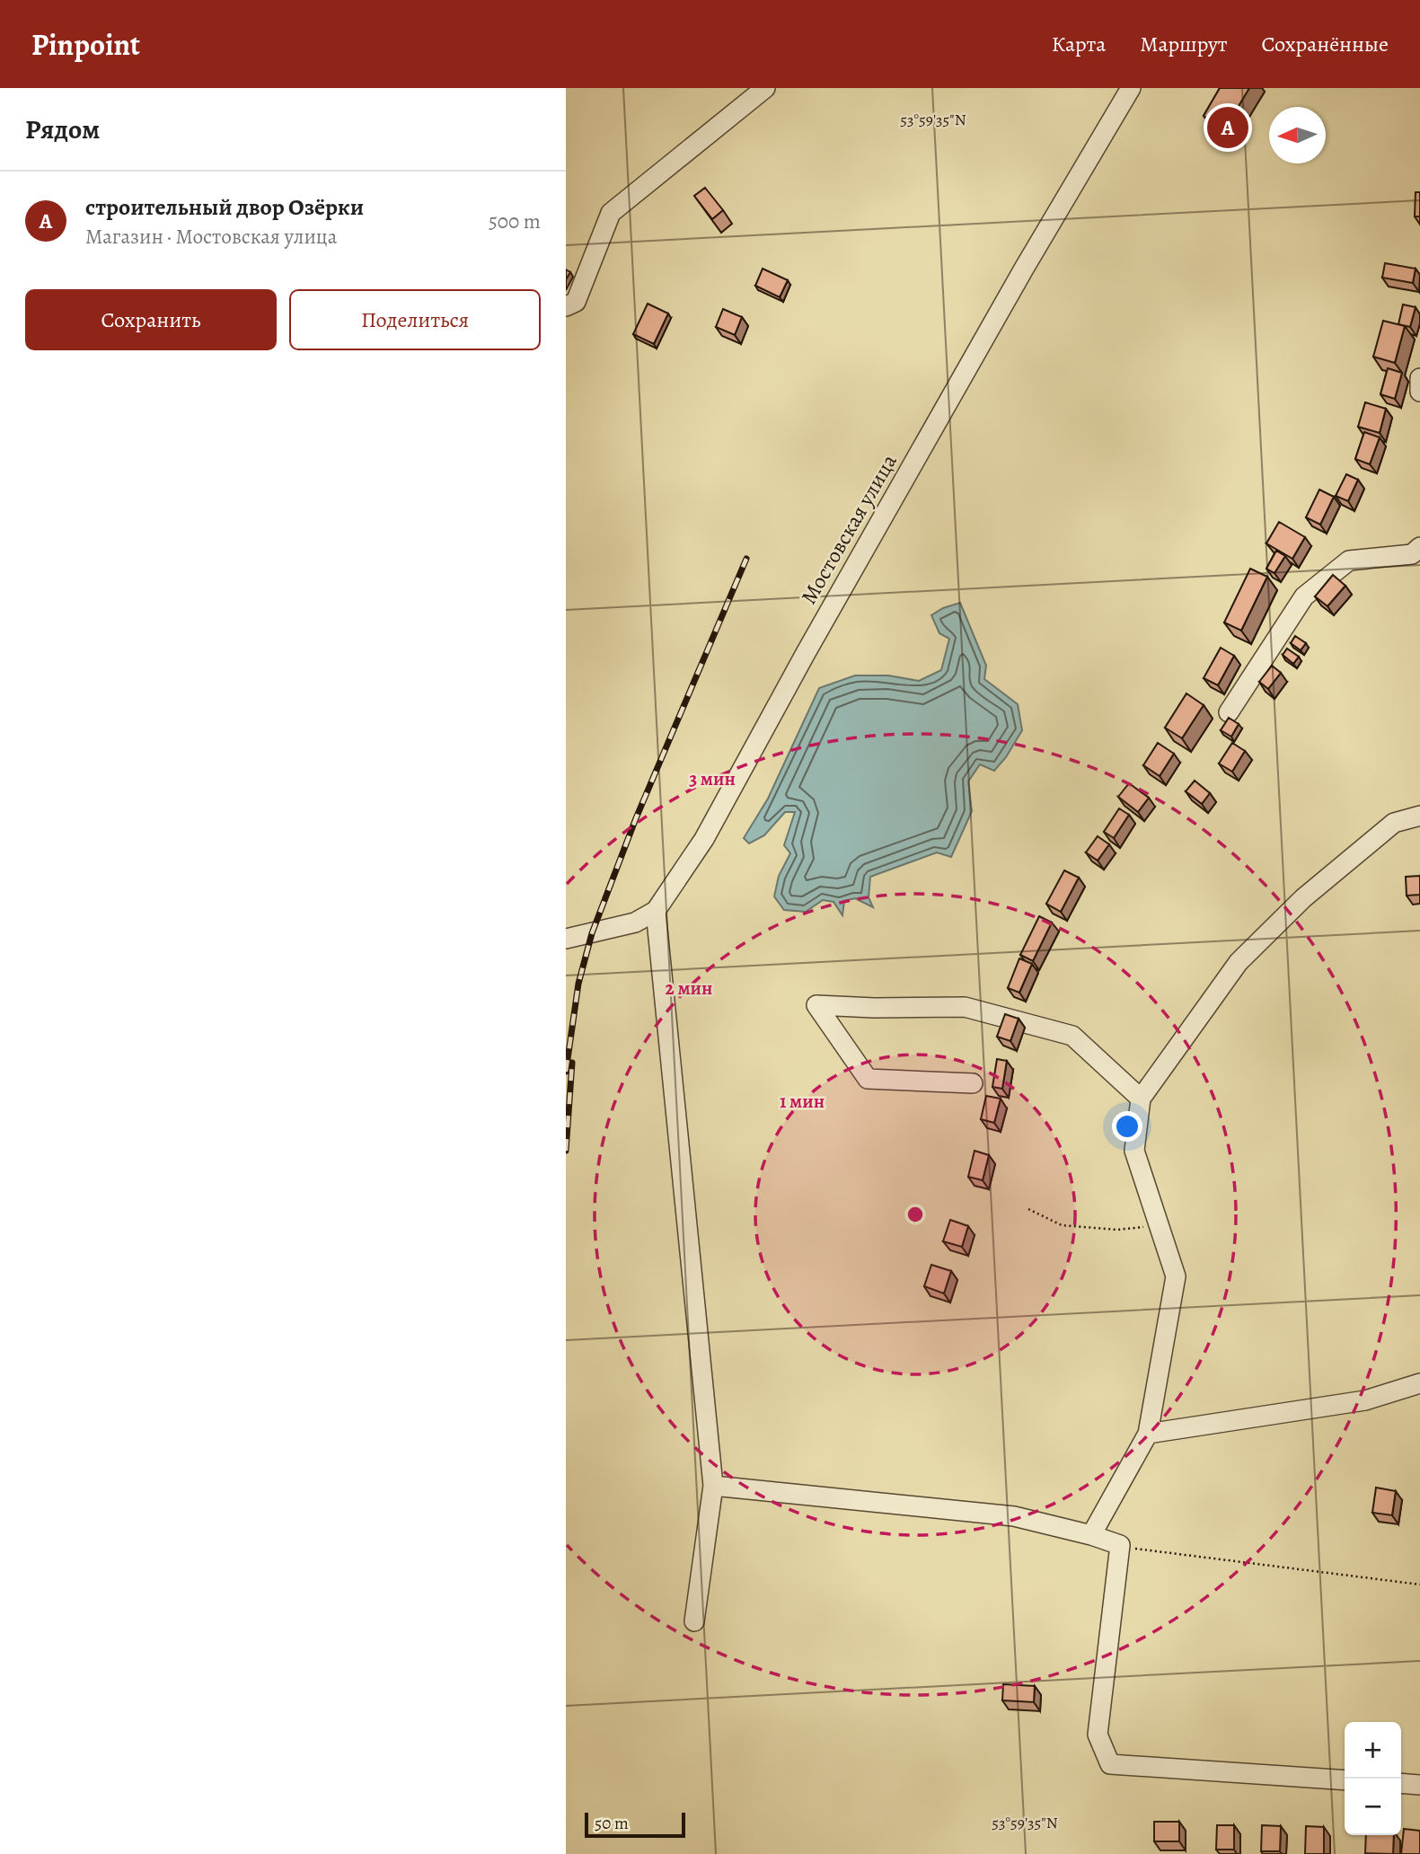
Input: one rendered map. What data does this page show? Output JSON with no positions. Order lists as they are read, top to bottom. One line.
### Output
{"streets":{"street":["Мостовская улица"]},"scale_bar":"50 m","north":"left","page":{"header":"Pinpoint","nav":["Карта","Маршрут","Сохранённые"],"heading":"Рядом","pins":"A","list":[{"mark":"A","name":"строительный двор Озёрки","note":"Магазин · Мостовская улица","value":"500 m"}],"buttons":["Сохранить","Поделиться"],"map_buttons":["+","−"],"scale":"50 m"},"coordinates":["53°59'35\"N"],"rings":["3 мин","2 мин","1 мин"]}
